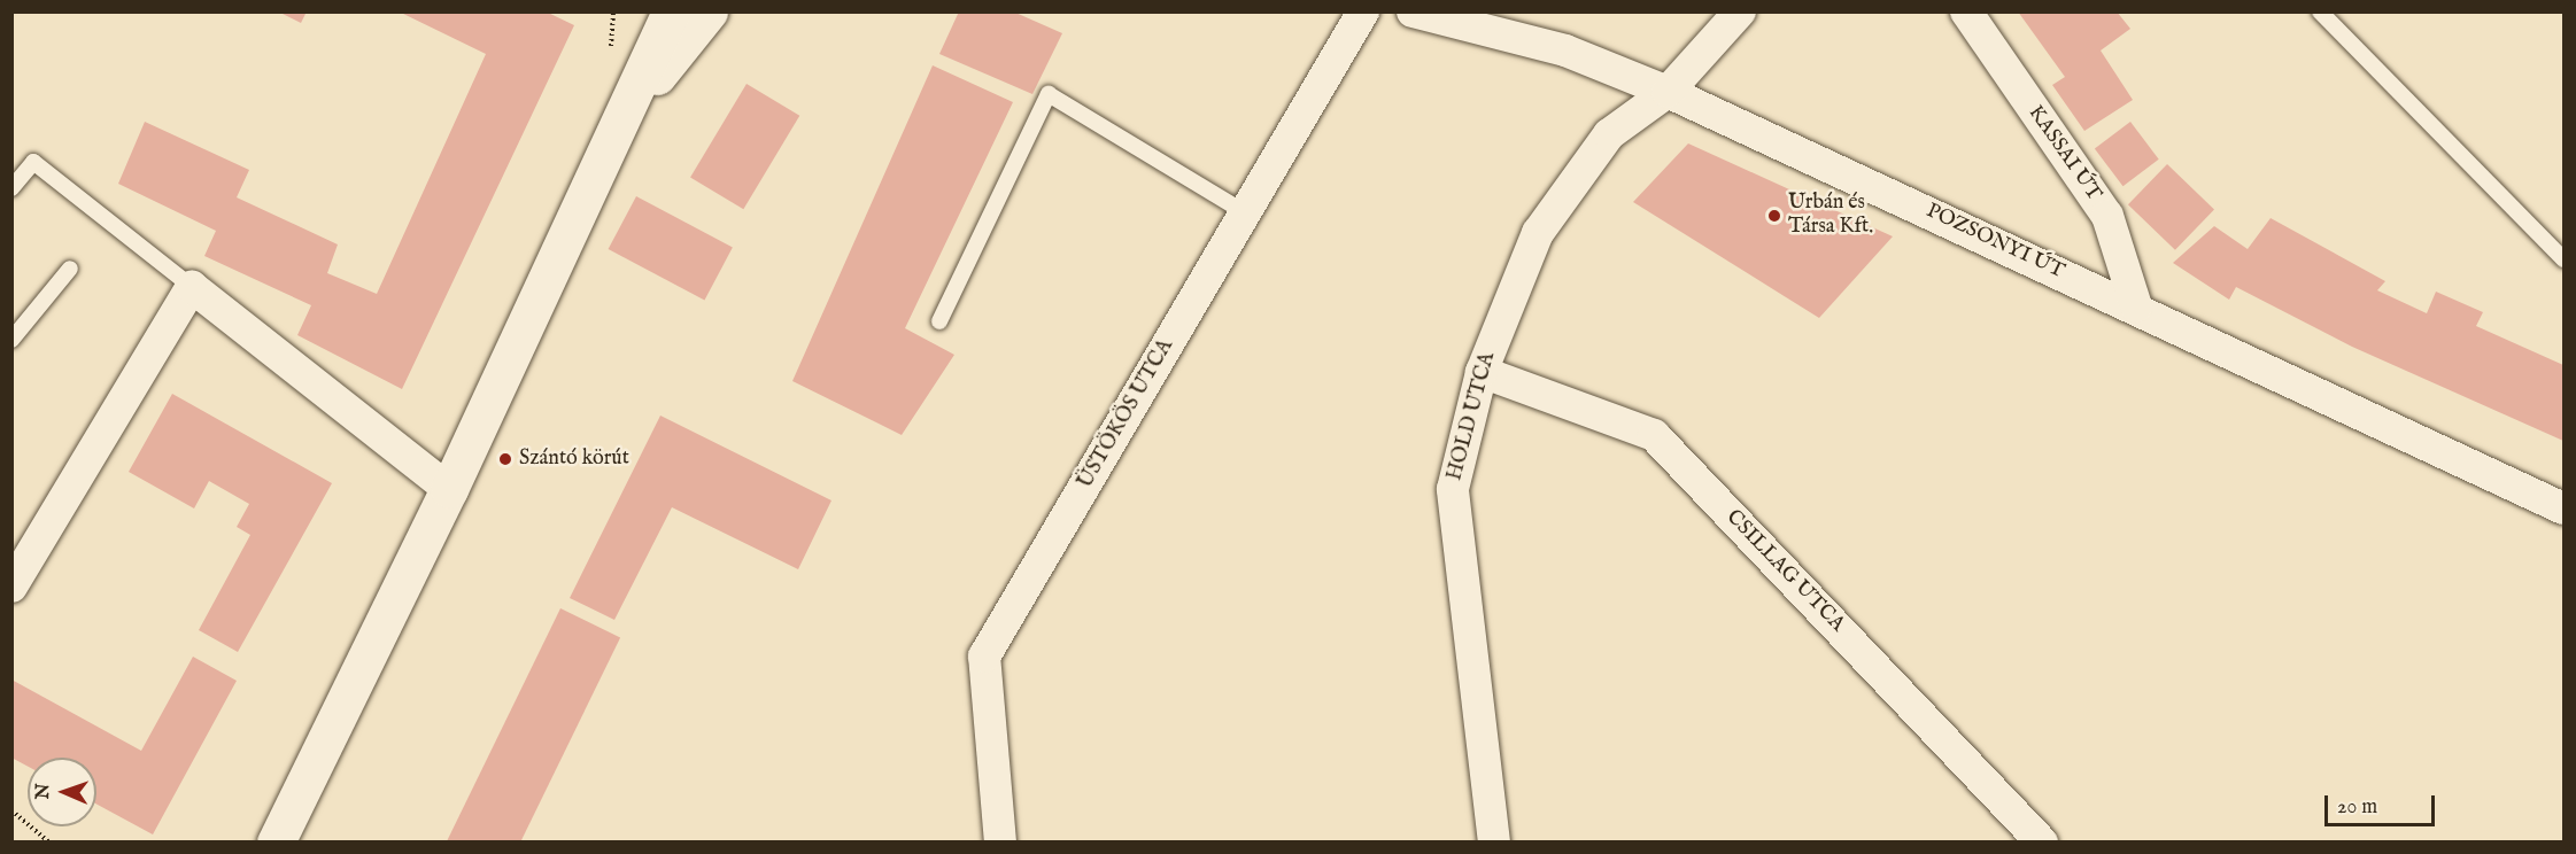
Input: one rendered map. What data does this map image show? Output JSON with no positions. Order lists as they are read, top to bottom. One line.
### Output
{"streets":{"street":["KASSAI ÚT","POZSONYI ÚT","ÜSTÖKÖS UTCA","HOLD UTCA","CSILLAG UTCA"]},"crossings":[["KASSAI ÚT","POZSONYI ÚT"],["POZSONYI ÚT","HOLD UTCA"],["HOLD UTCA","CSILLAG UTCA"]],"places":["Urbán és Társa Kft.","Szántó körút"],"scale_bar":"20 m","north":"left"}
